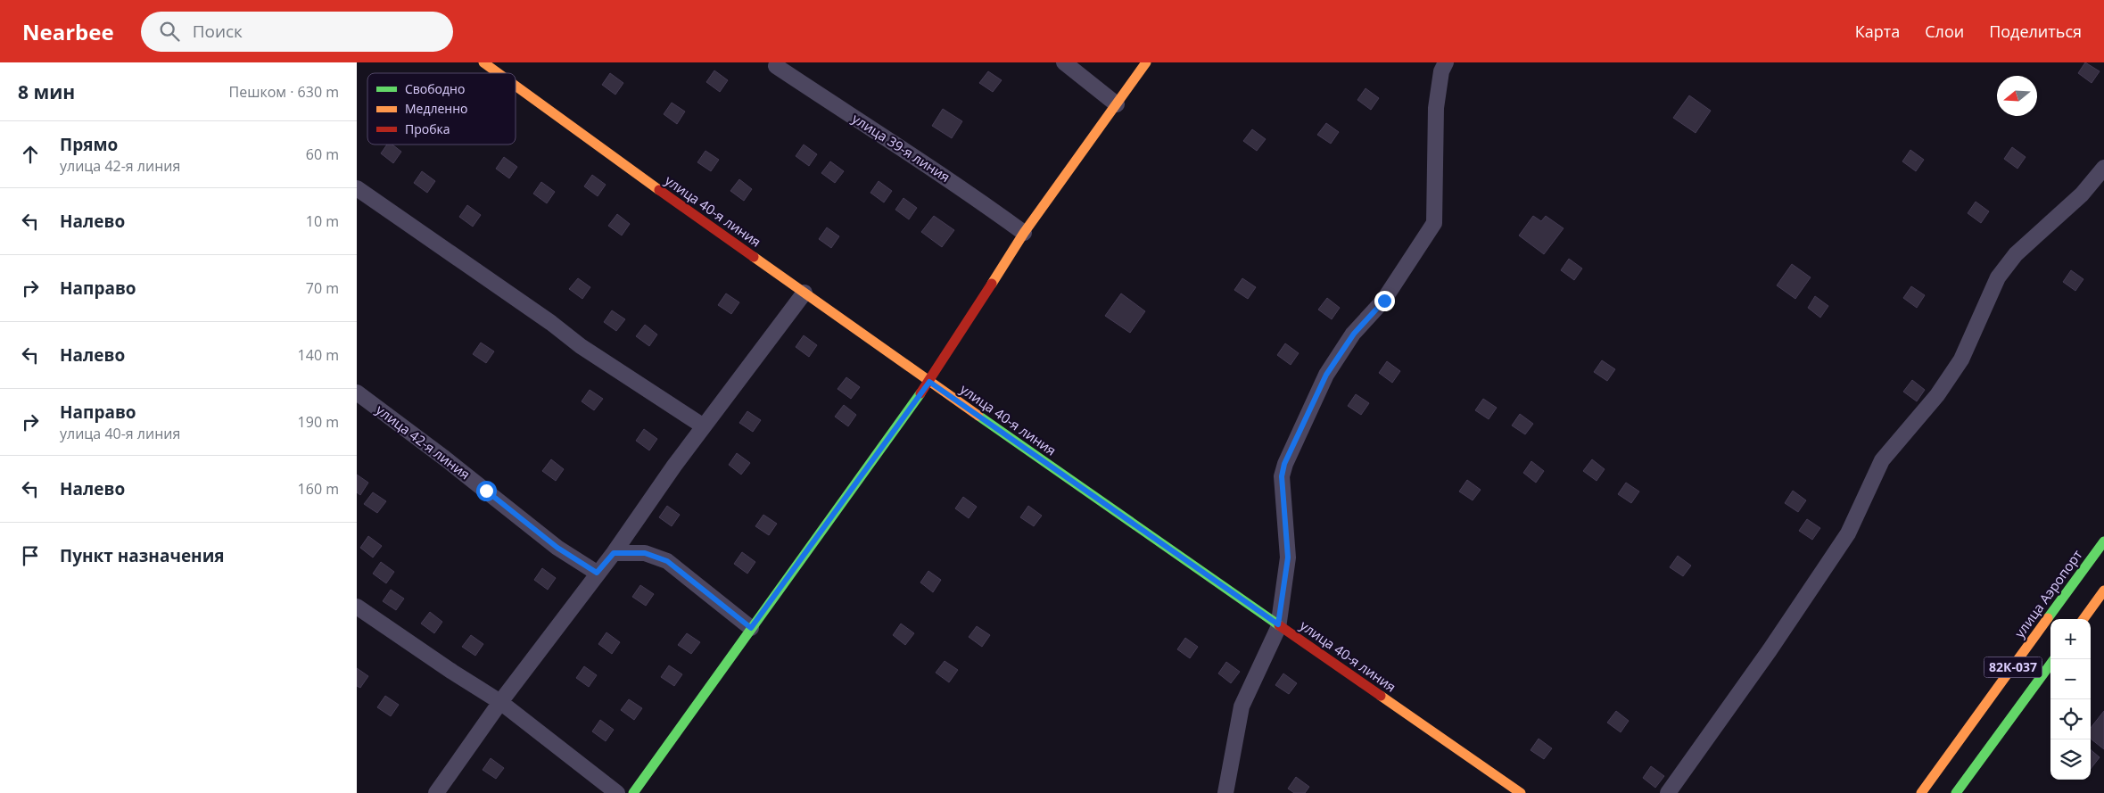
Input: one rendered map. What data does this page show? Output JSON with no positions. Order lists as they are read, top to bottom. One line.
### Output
{"streets":{"street":["улица 39-я линия","улица 40-я линия","улица 42-я линия","улица Аэропорт","82К-037"]},"legend":["Свободно","Медленно","Пробка"],"north":"left","page":{"header":"Nearbee","search":"Поиск","nav":["Карта","Слои","Поделиться"],"heading":["8 мин","Пешком · 630 m"],"list":[["Прямо","улица 42-я линия","60 m"],["Налево","10 m"],["Направо","70 m"],["Налево","140 m"],["Направо","улица 40-я линия","190 m"],["Налево","160 m"],"Пункт назначения"],"map_buttons":["+","−"]}}
